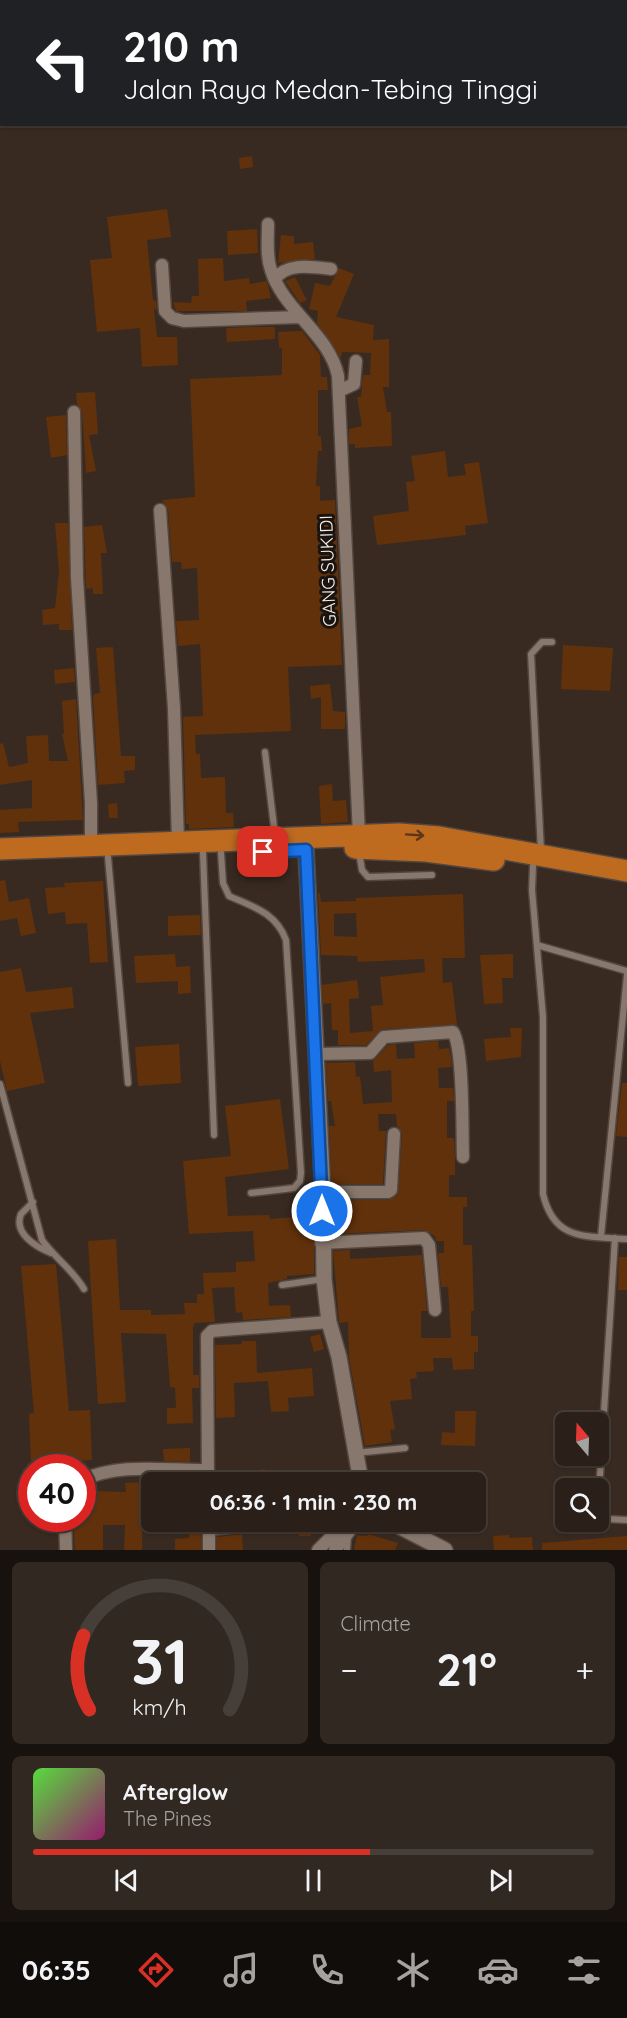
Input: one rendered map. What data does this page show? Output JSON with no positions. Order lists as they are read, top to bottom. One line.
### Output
{"streets":{"street":["GANG SUKIDI"]},"north":"top","page":{"turn":["210 m","Jalan Raya Medan-Tebing Tinggi"],"limit":"40","trip":"06:36 · 1 min · 230 m","tile":"Climate","heat":["−","21°","+"],"song":["Afterglow","The Pines"],"tabs":"06:35","gauge":["31","km/h"]}}
